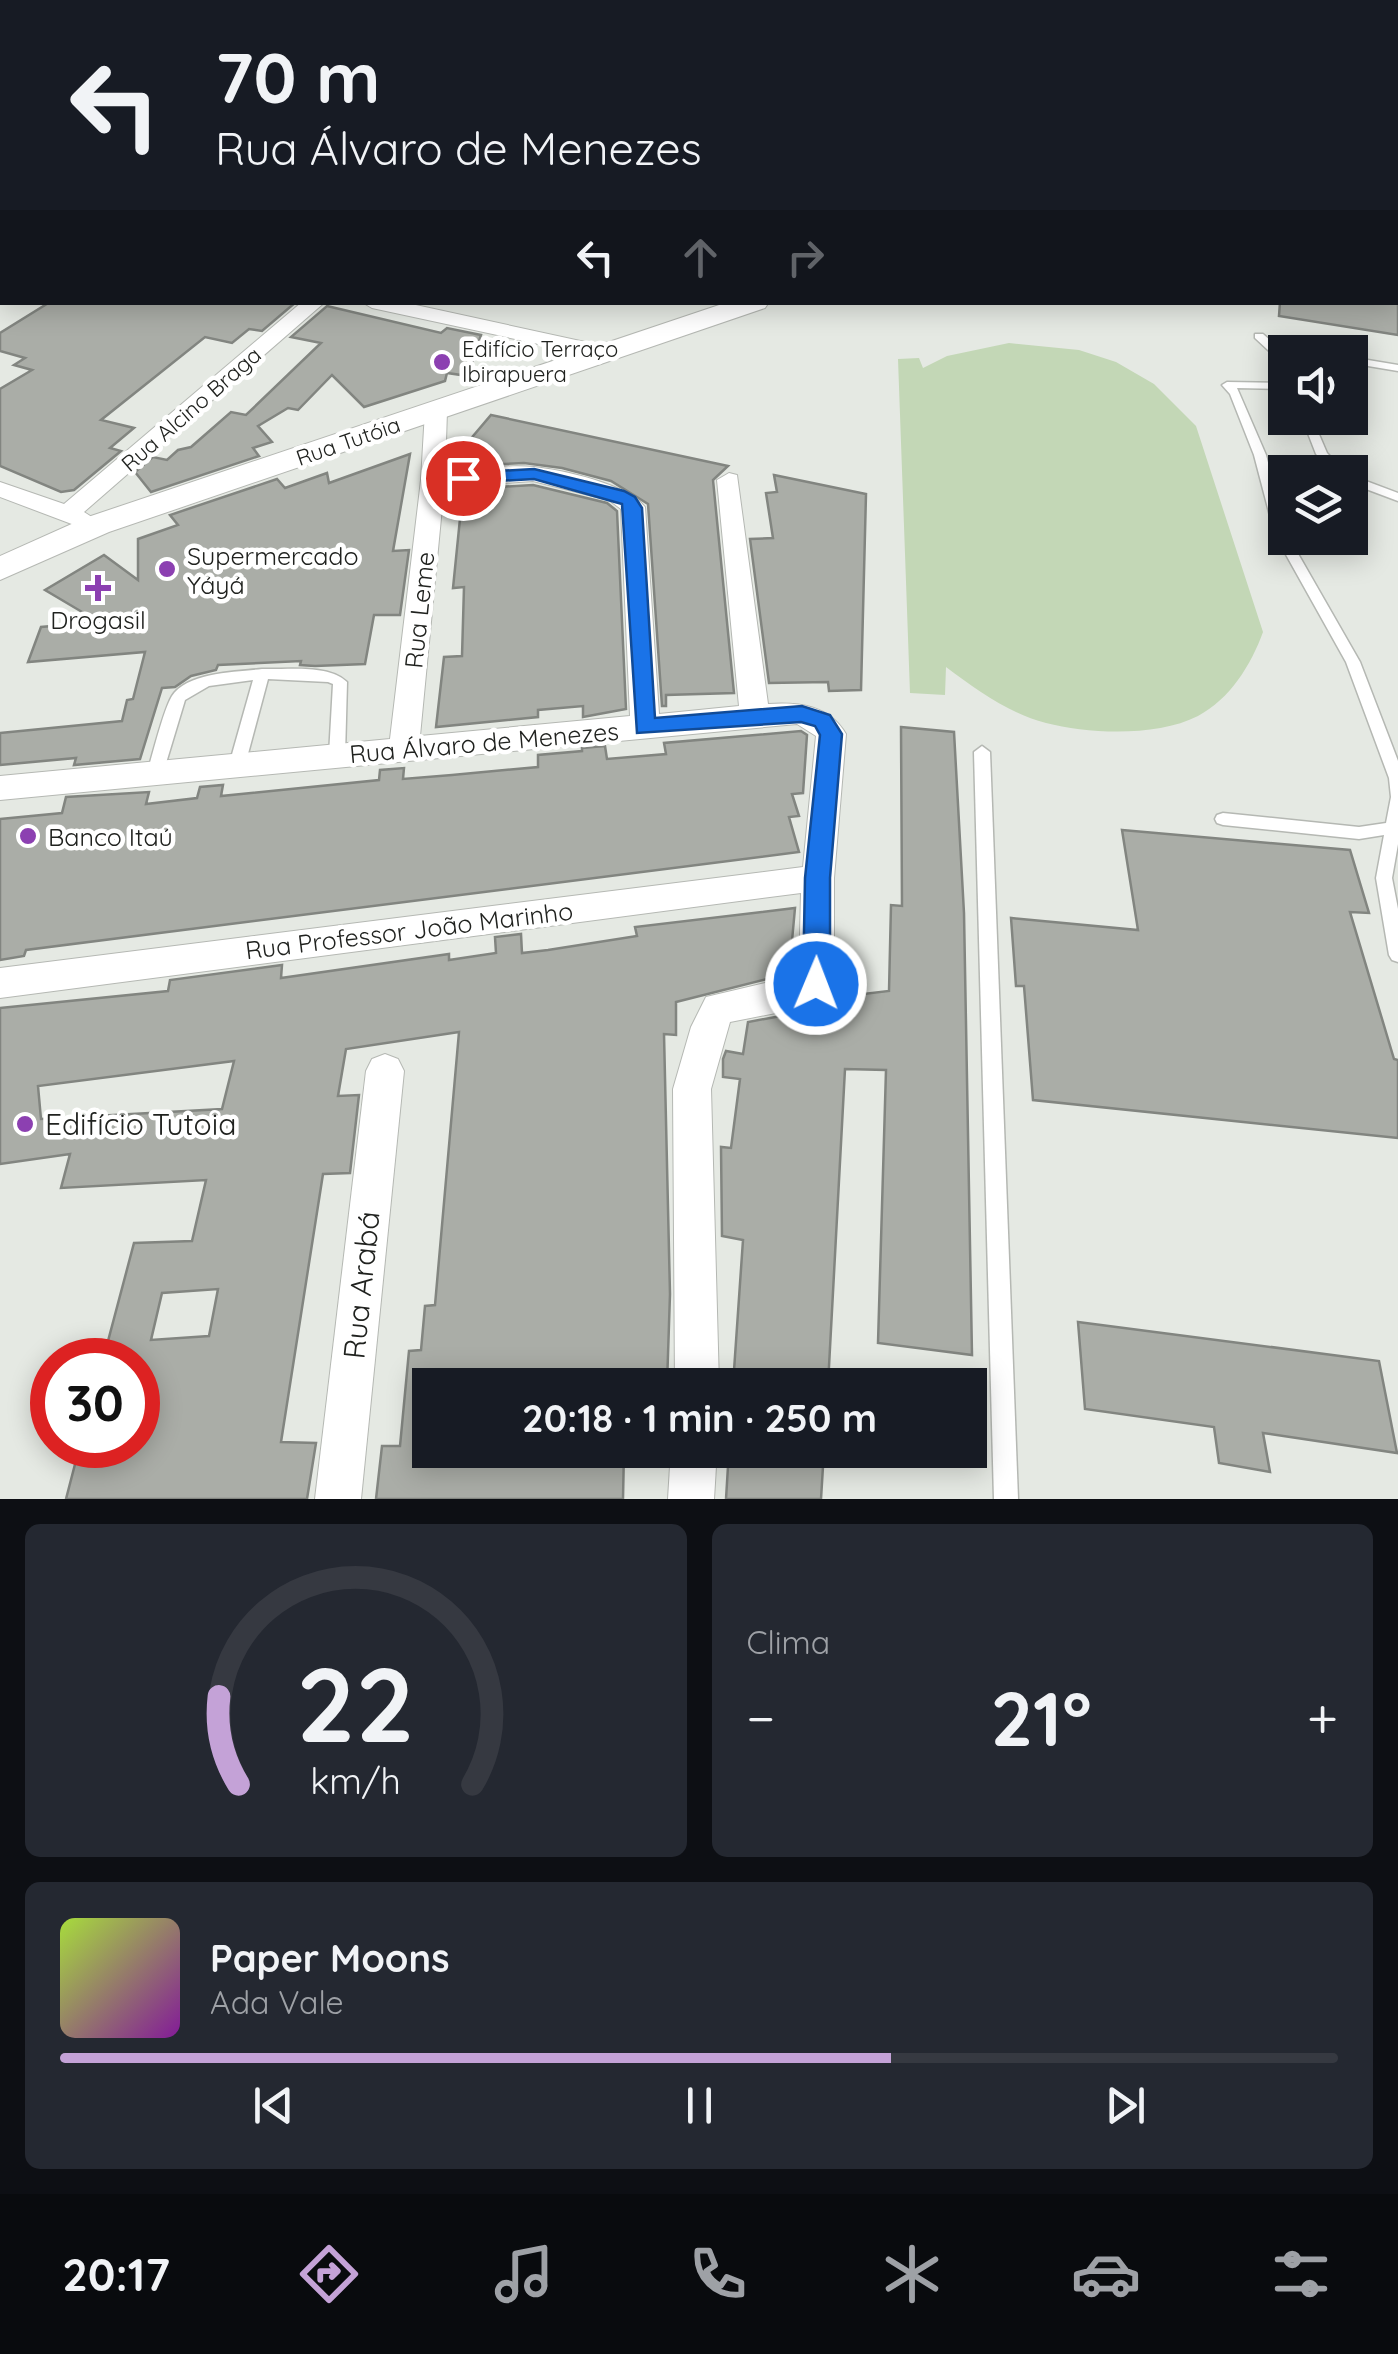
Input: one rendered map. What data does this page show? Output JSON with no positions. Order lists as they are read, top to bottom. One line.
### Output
{"streets":{"street":["Rua Alcino Braga","Rua Tutóia","Rua Leme","Rua Álvaro de Menezes","Rua Professor João Marinho","Rua Arabá"]},"crossings":[["Rua Alcino Braga","Rua Tutóia"],["Rua Tutóia","Rua Leme"],["Rua Leme","Rua Álvaro de Menezes"],["Rua Álvaro de Menezes","Rua Professor João Marinho"]],"places":{"other":["Edifício Terraço Ibirapuera","Supermercado Yáyá","Banco Itaú","Edifício Tutoia"],"health":["Drogasil"]},"page":{"turn":["70 m","Rua Álvaro de Menezes"],"limit":"30","trip":"20:18 · 1 min · 250 m","tile":"Clima","heat":["−","21°","+"],"song":["Paper Moons","Ada Vale"],"tabs":"20:17","gauge":["22","km/h"]}}
